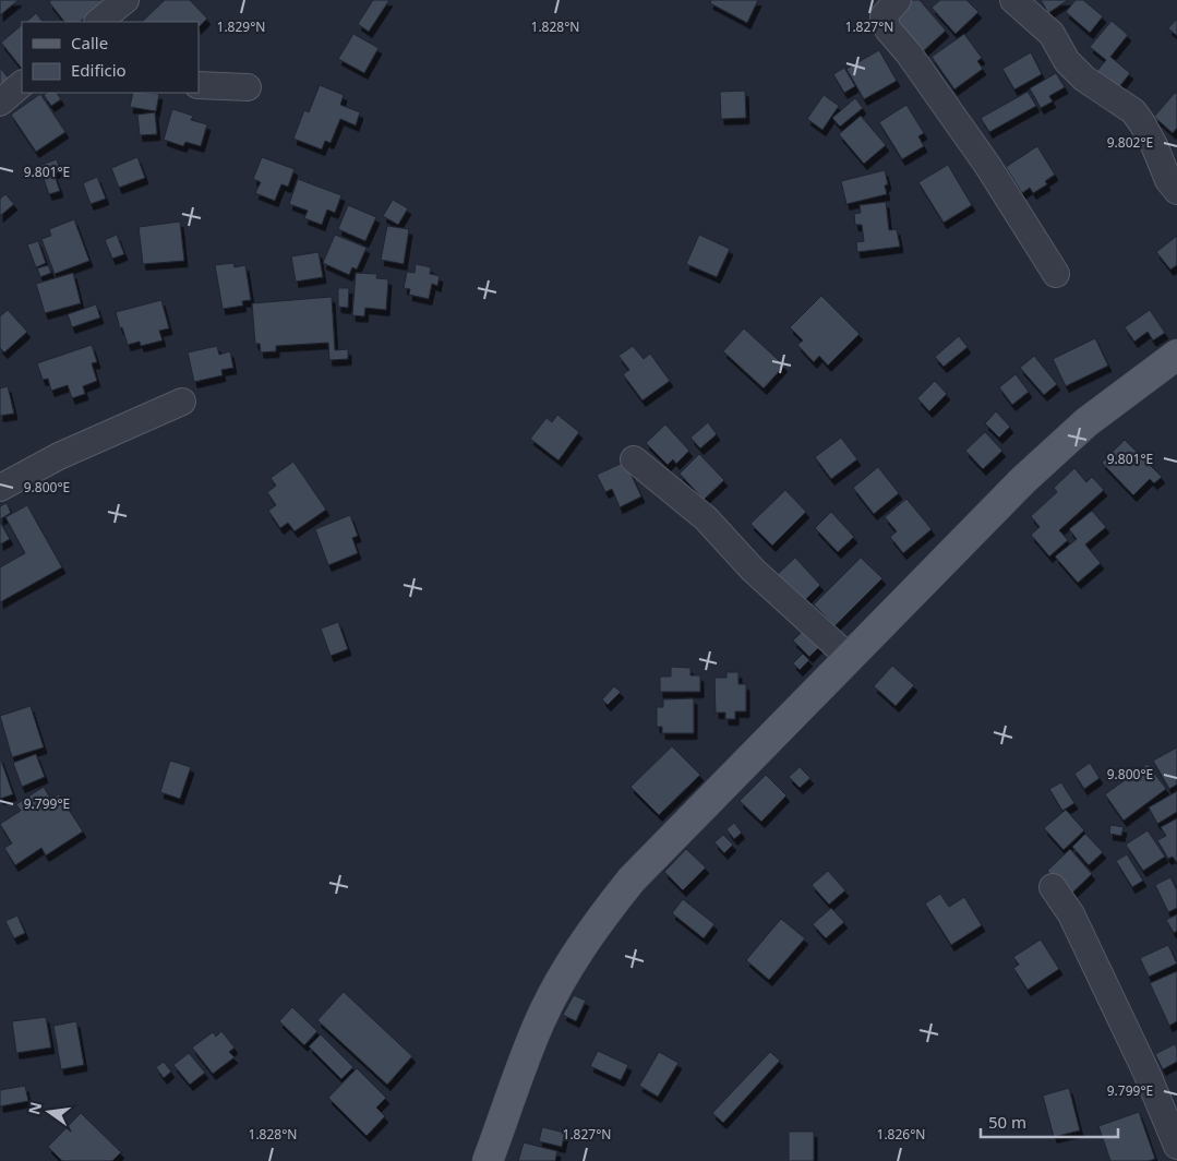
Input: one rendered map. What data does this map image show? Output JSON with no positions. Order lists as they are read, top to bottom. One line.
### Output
{"legend":["Calle","Edificio"],"scale_bar":"50 m","north":"left","coordinates":["1.829°N","1.828°N","1.827°N","9.802°E","9.801°E","9.800°E","9.799°E","1.826°N"]}
